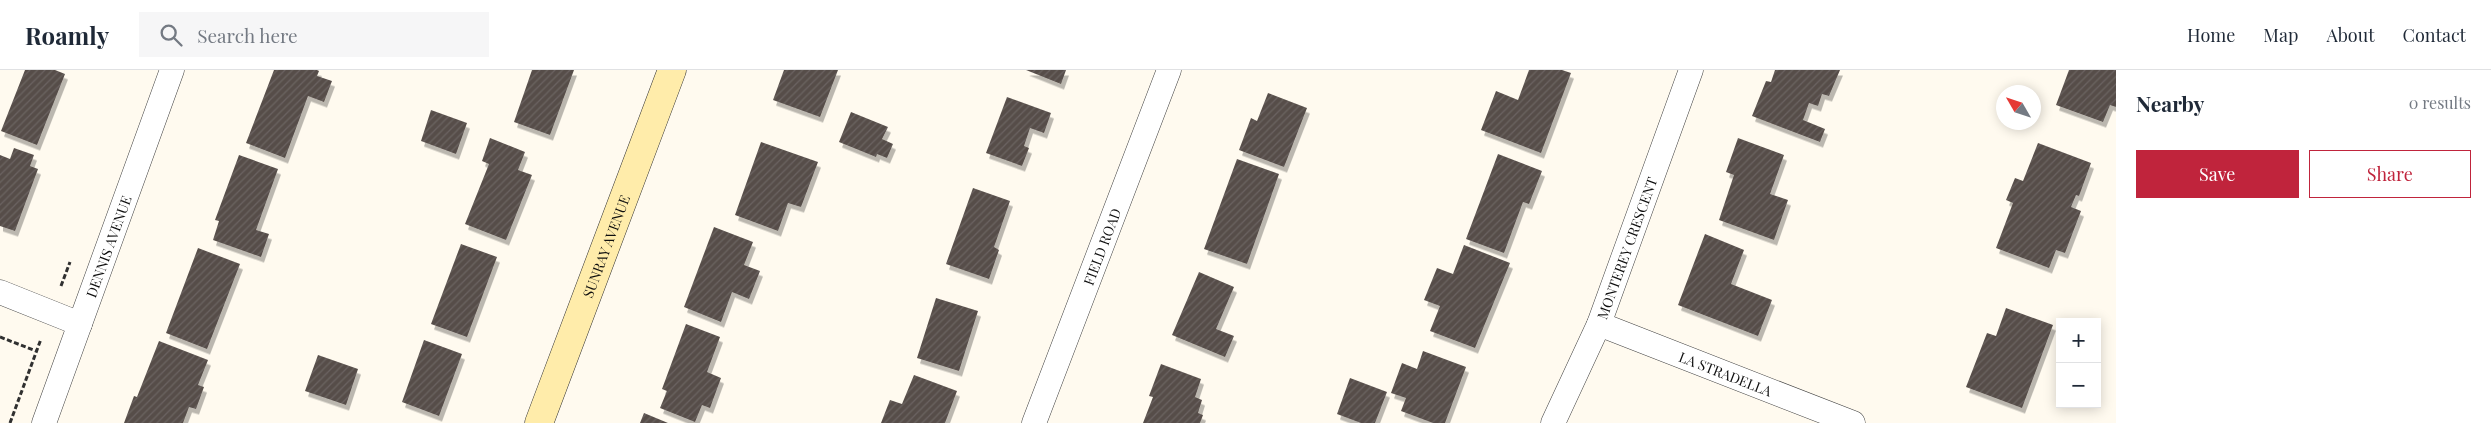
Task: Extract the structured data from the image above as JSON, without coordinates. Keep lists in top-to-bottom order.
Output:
{
  "streets": {
    "street": [
      "DENNIS AVENUE",
      "SUNRAY AVENUE",
      "FIELD ROAD",
      "MONTEREY CRESCENT",
      "LA STRADELLA"
    ]
  },
  "crossings": [
    ["MONTEREY CRESCENT", "LA STRADELLA"]
  ],
  "north": "top left",
  "page": {
    "header": "Roamly",
    "search": "Search here",
    "nav": [
      "Home",
      "Map",
      "About",
      "Contact"
    ],
    "heading": ["Nearby", "0 results"],
    "buttons": ["Save", "Share"],
    "map_buttons": ["+", "−"]
  }
}
